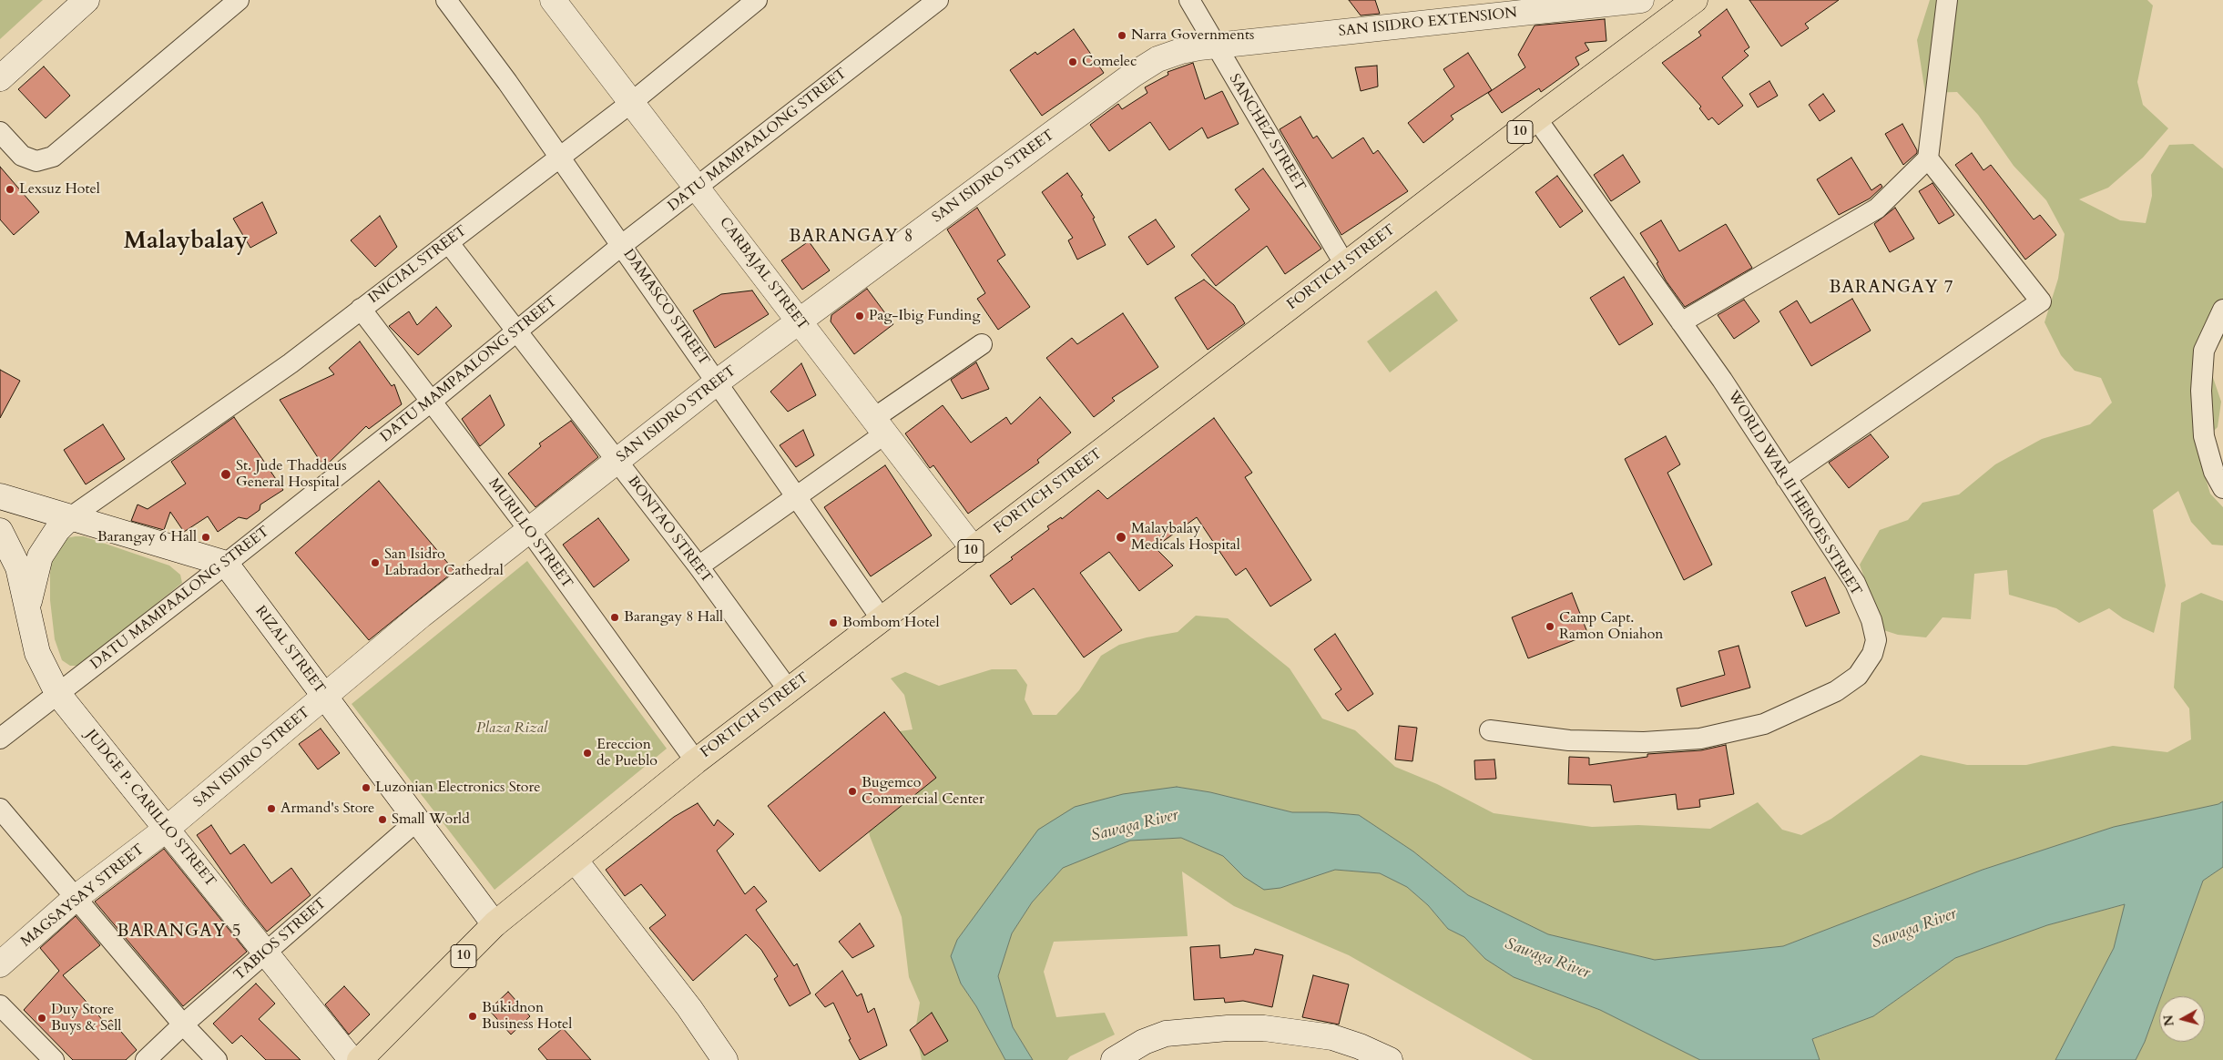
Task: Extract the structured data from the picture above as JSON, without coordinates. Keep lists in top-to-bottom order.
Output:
{
  "streets": {
    "highway": ["10", "FORTICH STREET"],
    "street": [
      "SAN ISIDRO EXTENSION",
      "SANCHEZ STREET",
      "DATU MAMPAALONG STREET",
      "SAN ISIDRO STREET",
      "INICIAL STREET",
      "CARBAJAL STREET",
      "DAMASCO STREET",
      "WORLD WAR II HEROES STREET",
      "BONTAO STREET",
      "MURILLO STREET",
      "RIZAL STREET",
      "JUDGE P. CARILLO STREET",
      "MAGSAYSAY STREET",
      "TABIOS STREET"
    ]
  },
  "crossings": [
    ["SAN ISIDRO EXTENSION", "SANCHEZ STREET"],
    ["SAN ISIDRO EXTENSION", "SAN ISIDRO STREET"],
    ["SANCHEZ STREET", "SAN ISIDRO STREET"],
    ["SANCHEZ STREET", "FORTICH STREET"],
    ["DATU MAMPAALONG STREET", "CARBAJAL STREET"],
    ["DATU MAMPAALONG STREET", "DAMASCO STREET"],
    ["DATU MAMPAALONG STREET", "BONTAO STREET"],
    ["DATU MAMPAALONG STREET", "MURILLO STREET"],
    ["DATU MAMPAALONG STREET", "RIZAL STREET"],
    ["DATU MAMPAALONG STREET", "JUDGE P. CARILLO STREET"],
    ["SAN ISIDRO STREET", "CARBAJAL STREET"],
    ["SAN ISIDRO STREET", "DAMASCO STREET"],
    ["SAN ISIDRO STREET", "BONTAO STREET"],
    ["SAN ISIDRO STREET", "MURILLO STREET"],
    ["SAN ISIDRO STREET", "RIZAL STREET"],
    ["SAN ISIDRO STREET", "JUDGE P. CARILLO STREET"],
    ["SAN ISIDRO STREET", "MAGSAYSAY STREET"],
    ["INICIAL STREET", "CARBAJAL STREET"],
    ["INICIAL STREET", "DAMASCO STREET"],
    ["INICIAL STREET", "BONTAO STREET"],
    ["INICIAL STREET", "MURILLO STREET"],
    ["FORTICH STREET", "CARBAJAL STREET"],
    ["FORTICH STREET", "DAMASCO STREET"],
    ["FORTICH STREET", "WORLD WAR II HEROES STREET"],
    ["FORTICH STREET", "BONTAO STREET"],
    ["FORTICH STREET", "MURILLO STREET"],
    ["FORTICH STREET", "RIZAL STREET"],
    ["RIZAL STREET", "TABIOS STREET"],
    ["JUDGE P. CARILLO STREET", "MAGSAYSAY STREET"],
    ["JUDGE P. CARILLO STREET", "TABIOS STREET"]
  ],
  "districts": [
    "BARANGAY 8",
    "Malaybalay",
    "BARANGAY 7",
    "BARANGAY 5"
  ],
  "water": ["Sawaga River"],
  "parks": ["Plaza Rizal"],
  "places": [
    "Narra Governments",
    "Comelec",
    "Lexsuz Hotel",
    "Pag-Ibig Funding",
    "St. Jude Thaddeus General Hospital",
    "Barangay 6 Hall",
    "Malaybalay Medicals Hospital",
    "San Isidro Labrador Cathedral",
    "Barangay 8 Hall",
    "Bombom Hotel",
    "Camp Capt. Ramon Oniahon",
    "Ereccion de Pueblo",
    "Luzonian Electronics Store",
    "Bugemco Commercial Center",
    "Armand's Store",
    "Small World",
    "Bukidnon Business Hotel",
    "Duy Store Buys & Sell"
  ],
  "north": "left"
}
